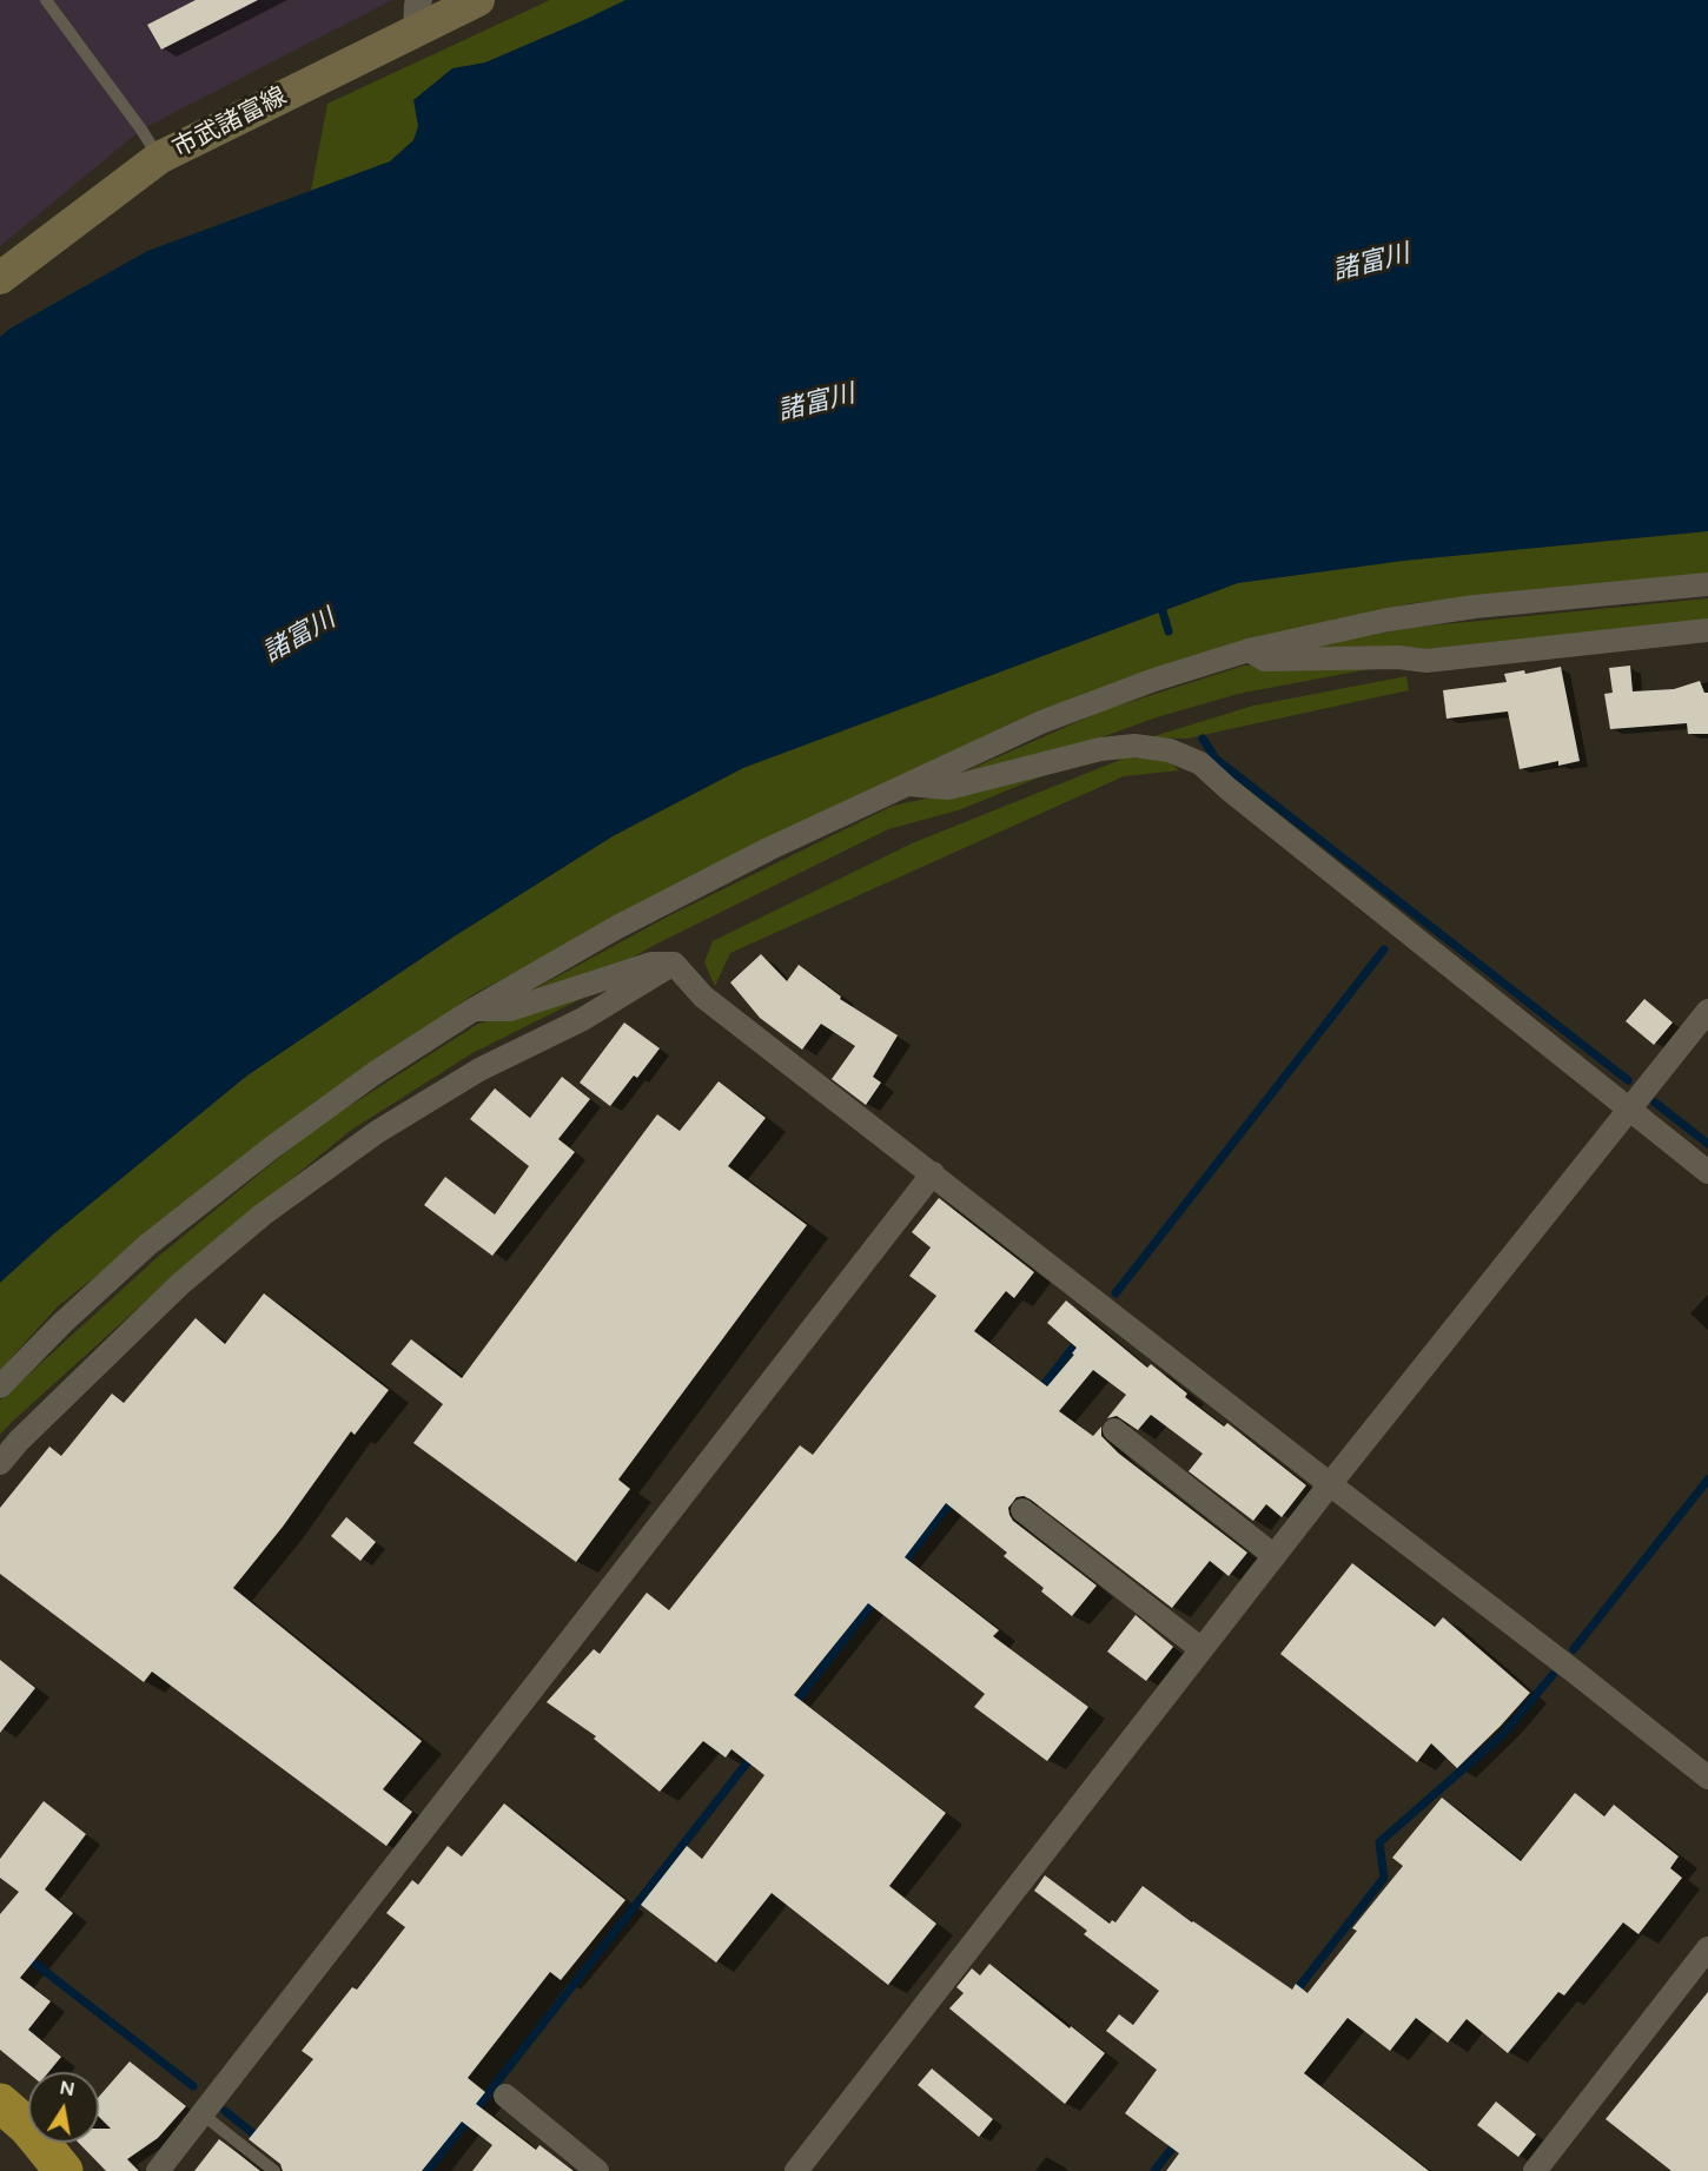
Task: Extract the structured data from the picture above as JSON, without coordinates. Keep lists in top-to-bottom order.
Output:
{
  "streets": {
    "main road": ["市武諸富線"]
  },
  "water": ["諸富川"],
  "north": "top"
}
